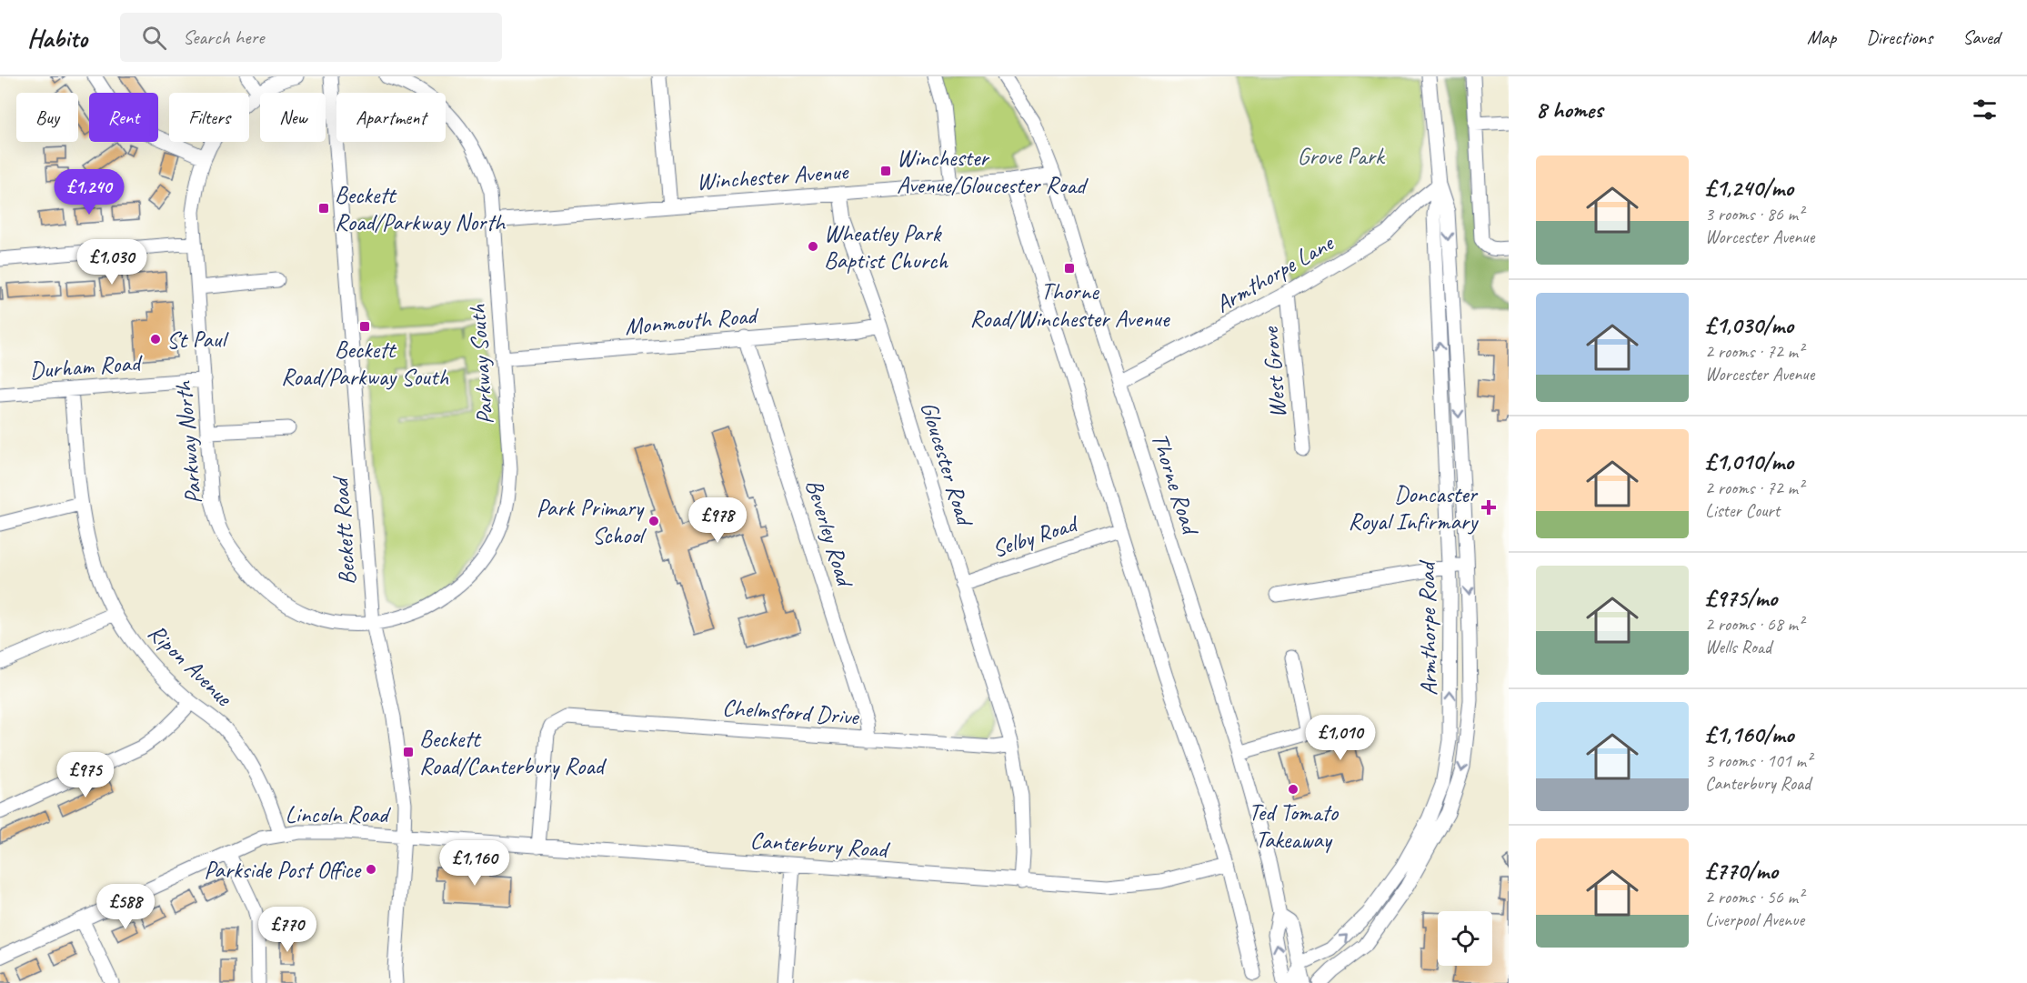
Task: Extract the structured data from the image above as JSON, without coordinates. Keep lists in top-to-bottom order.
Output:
{
  "streets": {
    "street": [
      "Winchester Avenue",
      "Armthorpe Lane",
      "Monmouth Road",
      "Parkway South",
      "Durham Road",
      "West Grove",
      "Parkway North",
      "Gloucester Road",
      "Thorne Road",
      "Beckett Road",
      "Beverley Road",
      "Selby Road",
      "Armthorpe Road",
      "Ripon Avenue",
      "Chelmsford Drive",
      "Lincoln Road",
      "Canterbury Road"
    ]
  },
  "crossings": [
    ["Winchester Avenue", "Parkway South"],
    ["Winchester Avenue", "Gloucester Road"],
    ["Winchester Avenue", "Thorne Road"],
    ["Armthorpe Lane", "West Grove"],
    ["Armthorpe Lane", "Thorne Road"],
    ["Armthorpe Lane", "Armthorpe Road"],
    ["Monmouth Road", "Parkway South"],
    ["Monmouth Road", "Gloucester Road"],
    ["Monmouth Road", "Beverley Road"],
    ["Parkway South", "Parkway North"],
    ["Parkway South", "Beckett Road"],
    ["Durham Road", "Parkway North"],
    ["Durham Road", "Ripon Avenue"],
    ["Parkway North", "Beckett Road"],
    ["Gloucester Road", "Selby Road"],
    ["Gloucester Road", "Chelmsford Drive"],
    ["Thorne Road", "Armthorpe Road"],
    ["Beckett Road", "Lincoln Road"],
    ["Beckett Road", "Canterbury Road"],
    ["Beverley Road", "Chelmsford Drive"],
    ["Ripon Avenue", "Lincoln Road"],
    ["Chelmsford Drive", "Canterbury Road"],
    ["Lincoln Road", "Canterbury Road"]
  ],
  "parks": ["Grove Park"],
  "places": {
    "transit": [
      "Winchester Avenue/Gloucester Road",
      "Beckett Road/Parkway North",
      "Thorne Road/Winchester Avenue",
      "Beckett Road/Parkway South",
      "Beckett Road/Canterbury Road"
    ],
    "other": [
      "Wheatley Park Baptist Church",
      "St Paul",
      "Park Primary School",
      "Ted Tomato Takeaway",
      "Parkside Post Office"
    ],
    "health": ["Doncaster Royal Infirmary"]
  },
  "page": {
    "header": "Habito",
    "search": "Search here",
    "nav": ["Map", "Directions", "Saved"],
    "heading": "8 homes",
    "chip": [
      "Buy",
      "Rent",
      "Filters",
      "New",
      "Apartment"
    ],
    "list": [
      {
        "name": "£1,240/mo",
        "note": "3 rooms · 86 m² · Worcester Avenue"
      },
      {
        "name": "£1,030/mo",
        "note": "2 rooms · 72 m² · Worcester Avenue"
      },
      {
        "name": "£1,010/mo",
        "note": "2 rooms · 72 m² · Lister Court"
      },
      {
        "name": "£975/mo",
        "note": "2 rooms · 68 m² · Wells Road"
      },
      {
        "name": "£1,160/mo",
        "note": "3 rooms · 101 m² · Canterbury Road"
      },
      {
        "name": "£770/mo",
        "note": "2 rooms · 56 m² · Liverpool Avenue"
      }
    ],
    "price": [
      "£1,240",
      "£1,030",
      "£978",
      "£1,010",
      "£975",
      "£1,160",
      "£588",
      "£770"
    ]
  }
}
